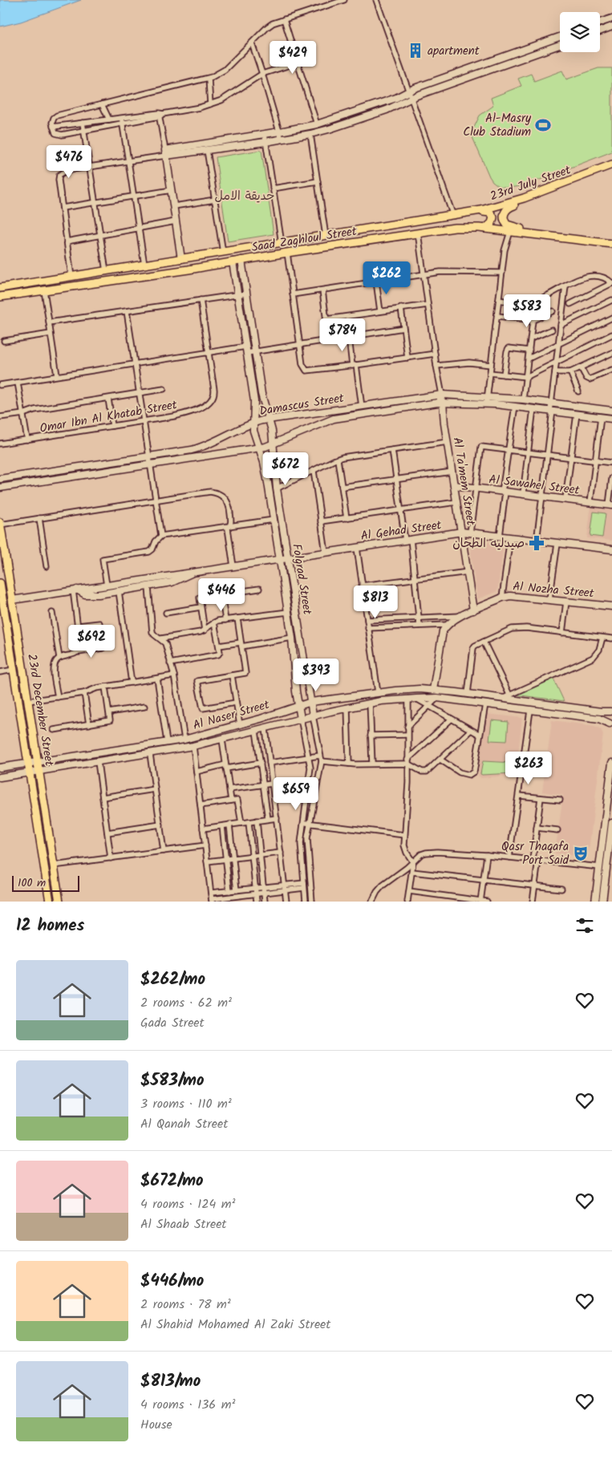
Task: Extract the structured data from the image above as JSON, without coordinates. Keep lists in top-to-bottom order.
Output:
{
  "streets": {
    "main road": ["23rd July Street", "Saad Zaghloul Street", "23rd December Street"],
    "street": [
      "Damascus Street",
      "Omar Ibn Al Khatab Street",
      "Al Ta'mem Street",
      "Al Sawahel Street",
      "Al Gehad Street",
      "Folgrad Street",
      "Al Nozha Street",
      "Al Naser Street"
    ]
  },
  "crossings": [
    ["23rd July Street", "Saad Zaghloul Street"],
    ["Saad Zaghloul Street", "Al Ta'mem Street"],
    ["Saad Zaghloul Street", "Folgrad Street"],
    ["Damascus Street", "Al Ta'mem Street"],
    ["Damascus Street", "Folgrad Street"],
    ["Al Ta'mem Street", "Al Sawahel Street"],
    ["Al Ta'mem Street", "Al Gehad Street"],
    ["Al Ta'mem Street", "Al Nozha Street"],
    ["Al Gehad Street", "Folgrad Street"],
    ["Al Gehad Street", "23rd December Street"],
    ["Folgrad Street", "Al Naser Street"],
    ["23rd December Street", "Al Naser Street"]
  ],
  "parks": ["حديقة الامل"],
  "places": {
    "building": ["apartment"],
    "sports": ["Al-Masry Club Stadium"],
    "pharmacy": ["صيدليه الطحان"],
    "theatre": ["Qasr Thaqafa Port Said"]
  },
  "scale_bar": "100 m",
  "page": {
    "price": [
      "$429",
      "$476",
      "$262",
      "$583",
      "$784",
      "$672",
      "$446",
      "$813",
      "$692",
      "$393",
      "$263",
      "$659"
    ],
    "scale": "100 m",
    "heading": "12 homes",
    "list": [
      {
        "name": "$262/mo",
        "note": "2 rooms · 62 m² · Gada Street"
      },
      {
        "name": "$583/mo",
        "note": "3 rooms · 110 m² · Al Qanah Street"
      },
      {
        "name": "$672/mo",
        "note": "4 rooms · 124 m² · Al Shaab Street"
      },
      {
        "name": "$446/mo",
        "note": "2 rooms · 78 m² · Al Shahid Mohamed Al Zaki Street"
      },
      {
        "name": "$813/mo",
        "note": "4 rooms · 136 m² · House"
      }
    ]
  }
}
